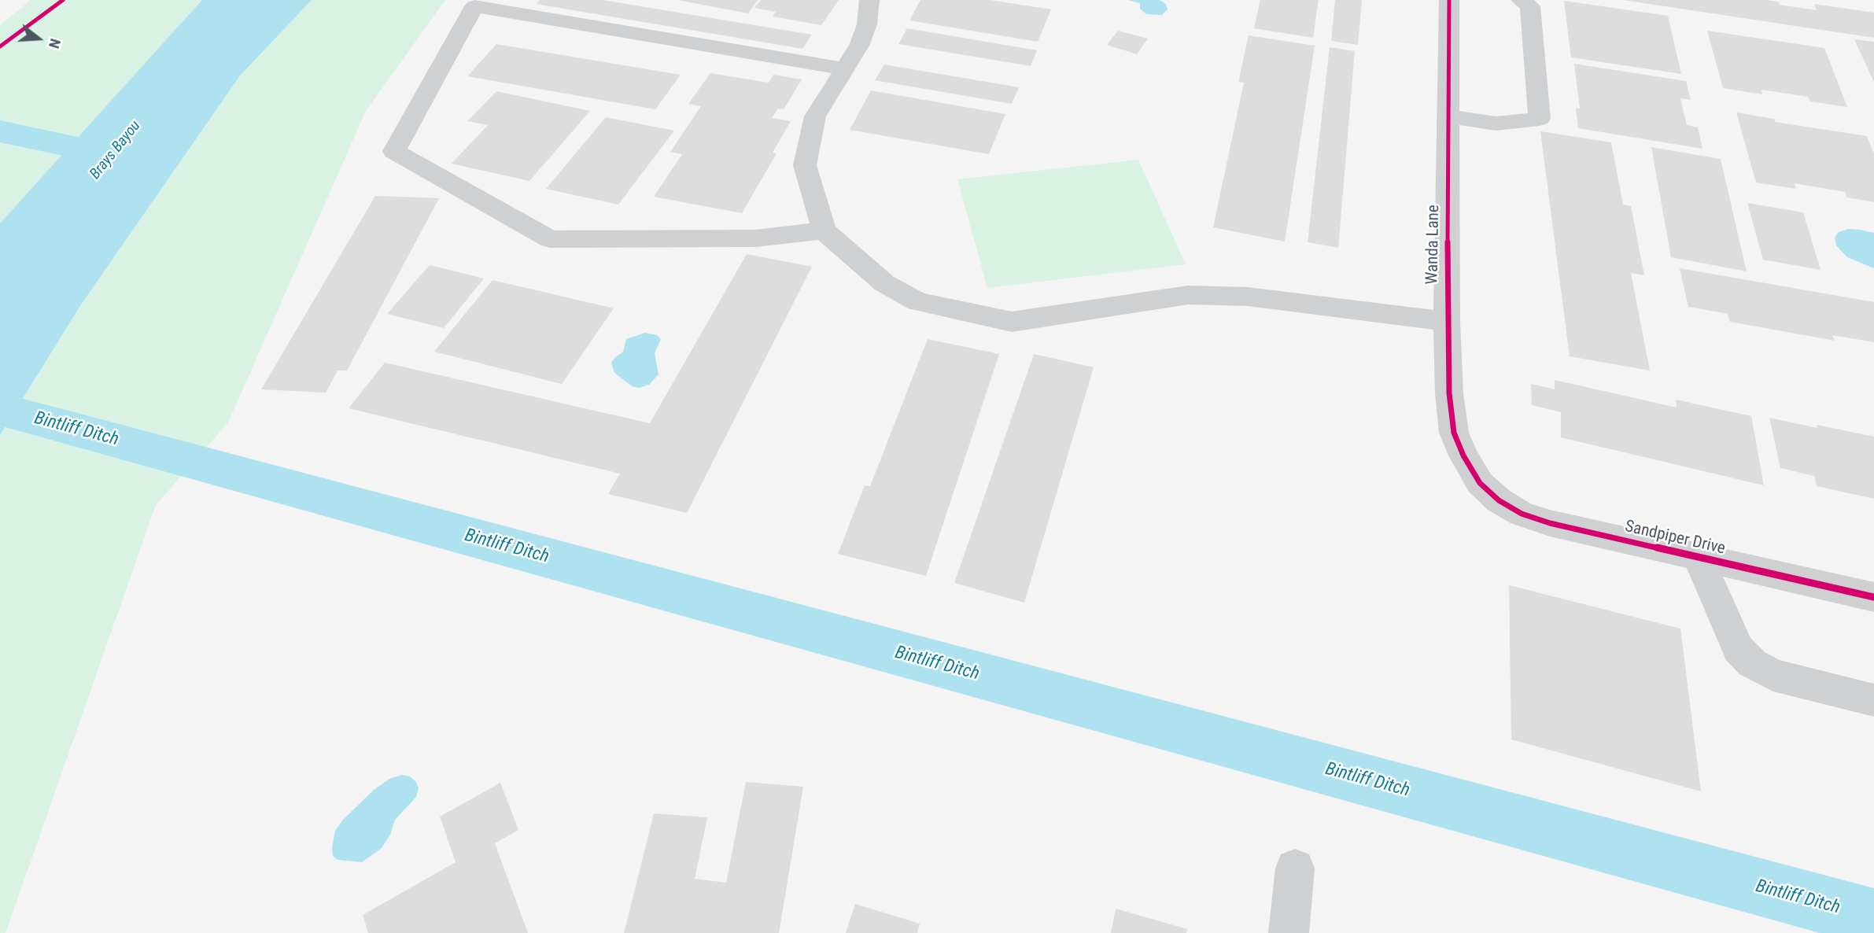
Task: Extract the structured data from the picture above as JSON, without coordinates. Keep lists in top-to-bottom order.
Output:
{
  "streets": {
    "street": ["Wanda Lane", "Sandpiper Drive"]
  },
  "crossings": [
    ["Wanda Lane", "Sandpiper Drive"]
  ],
  "water": ["Brays Bayou", "Bintliff Ditch"],
  "north": "right"
}
